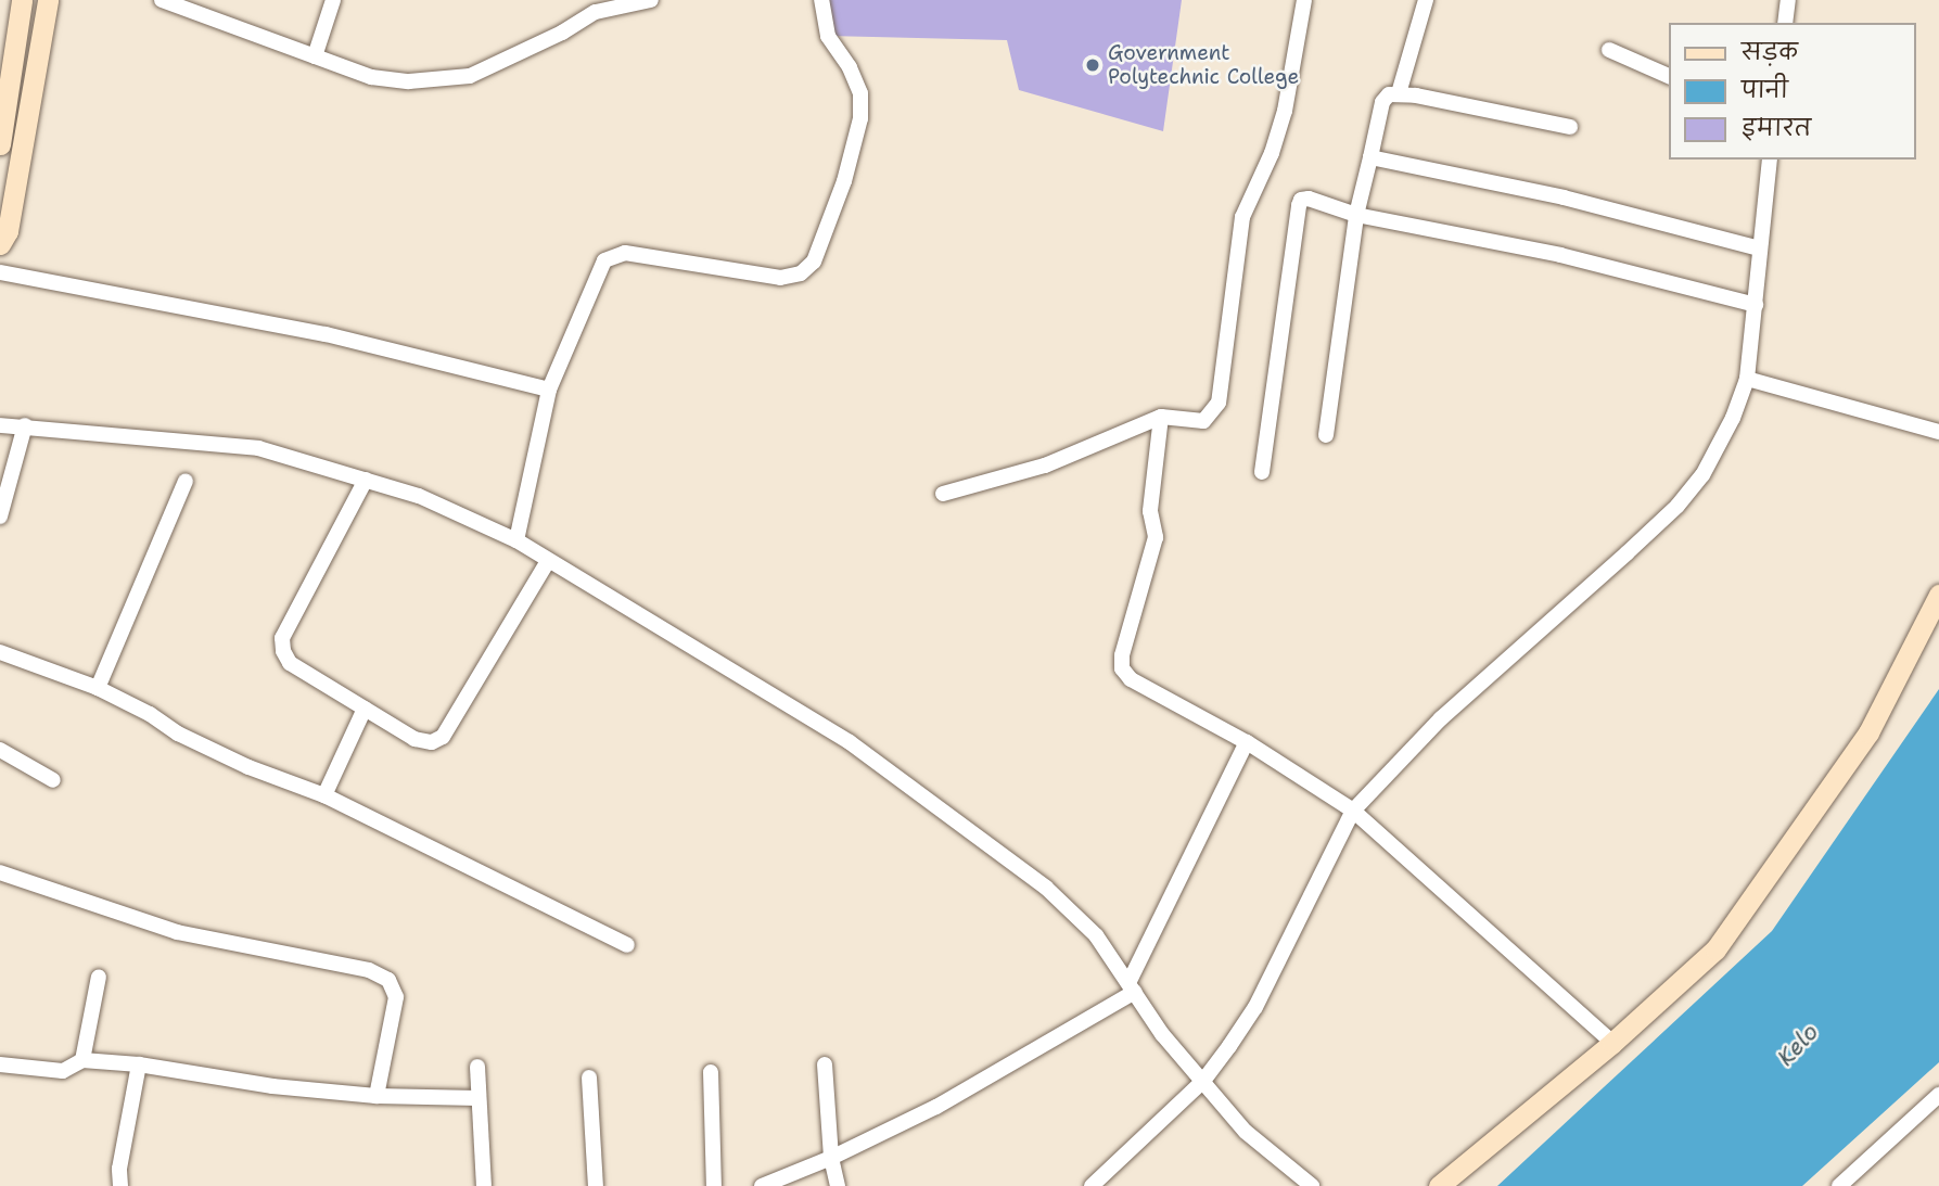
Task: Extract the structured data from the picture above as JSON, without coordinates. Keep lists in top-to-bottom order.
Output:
{
  "water": ["Kelo"],
  "places": ["Government Polytechnic College"],
  "legend": ["सड़क", "पानी", "इमारत"]
}
